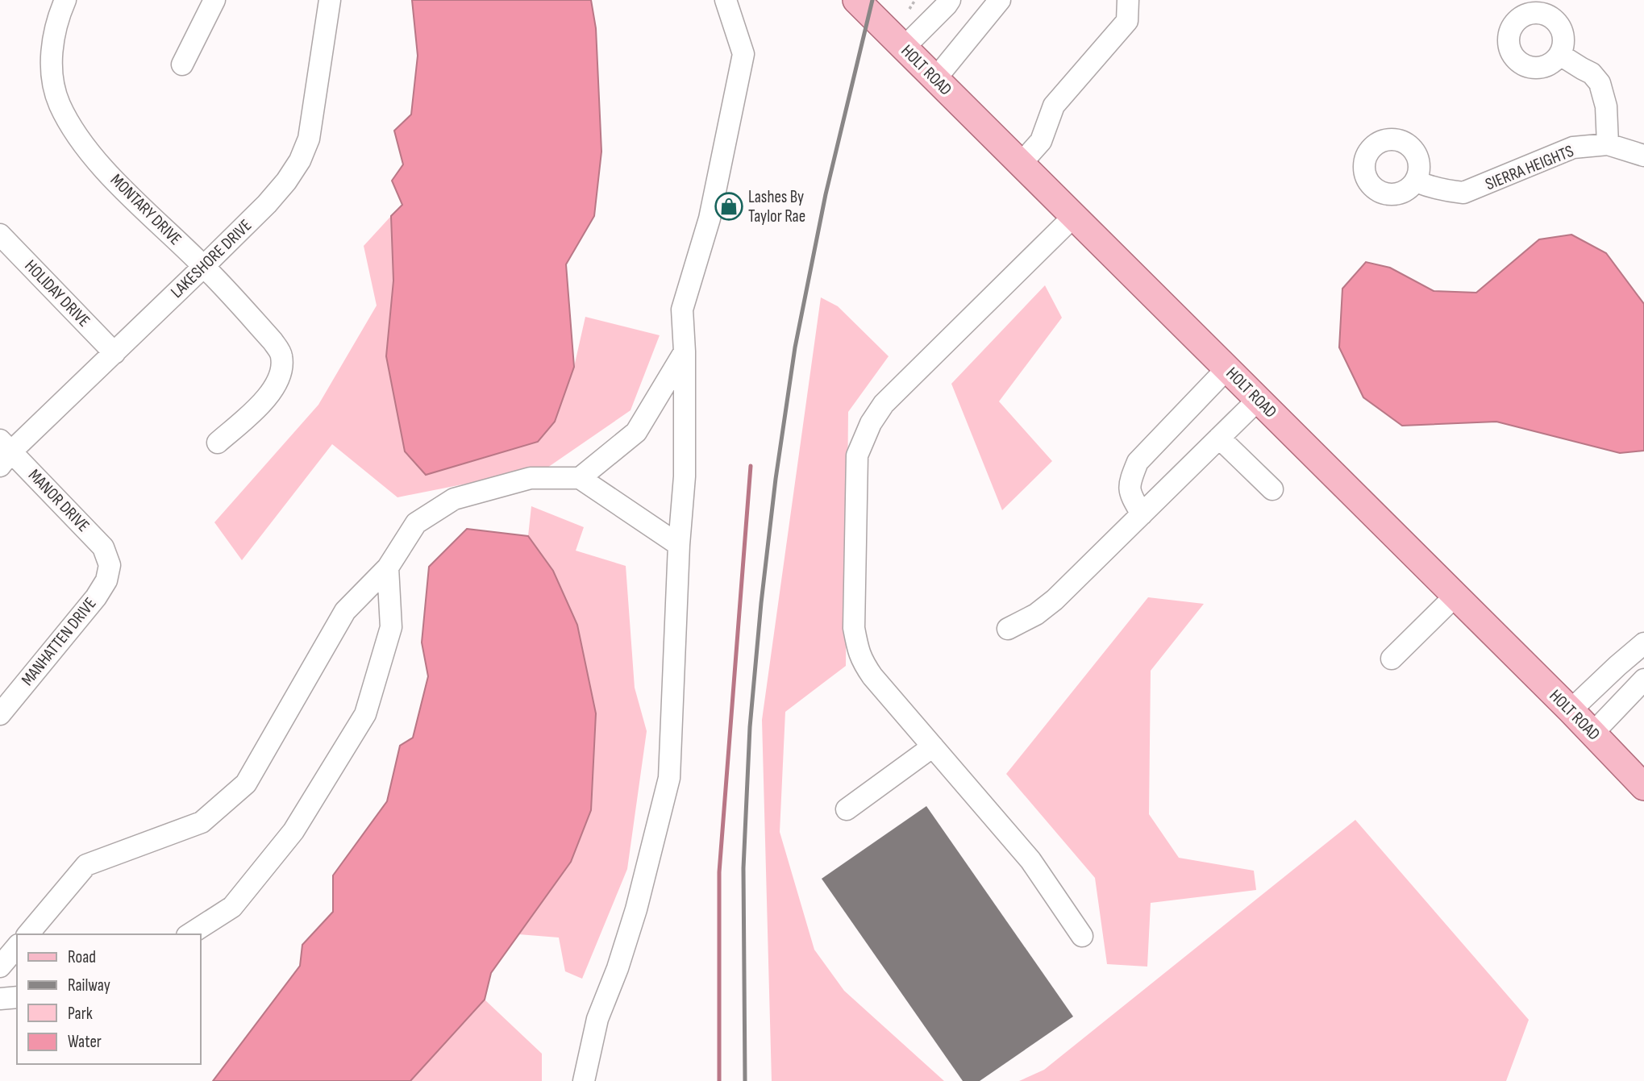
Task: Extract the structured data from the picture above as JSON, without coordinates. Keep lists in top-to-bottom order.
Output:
{
  "streets": {
    "main road": ["HOLT ROAD"],
    "street": [
      "SIERRA HEIGHTS",
      "MONTARY DRIVE",
      "LAKESHORE DRIVE",
      "HOLIDAY DRIVE",
      "MANOR DRIVE",
      "MANHATTEN DRIVE"
    ]
  },
  "crossings": [
    ["MONTARY DRIVE", "LAKESHORE DRIVE"],
    ["LAKESHORE DRIVE", "HOLIDAY DRIVE"],
    ["LAKESHORE DRIVE", "MANOR DRIVE"],
    ["MANOR DRIVE", "MANHATTEN DRIVE"]
  ],
  "places": {
    "shop": ["Lashes By Taylor Rae"]
  },
  "legend": [
    "Road",
    "Railway",
    "Park",
    "Water"
  ]
}
